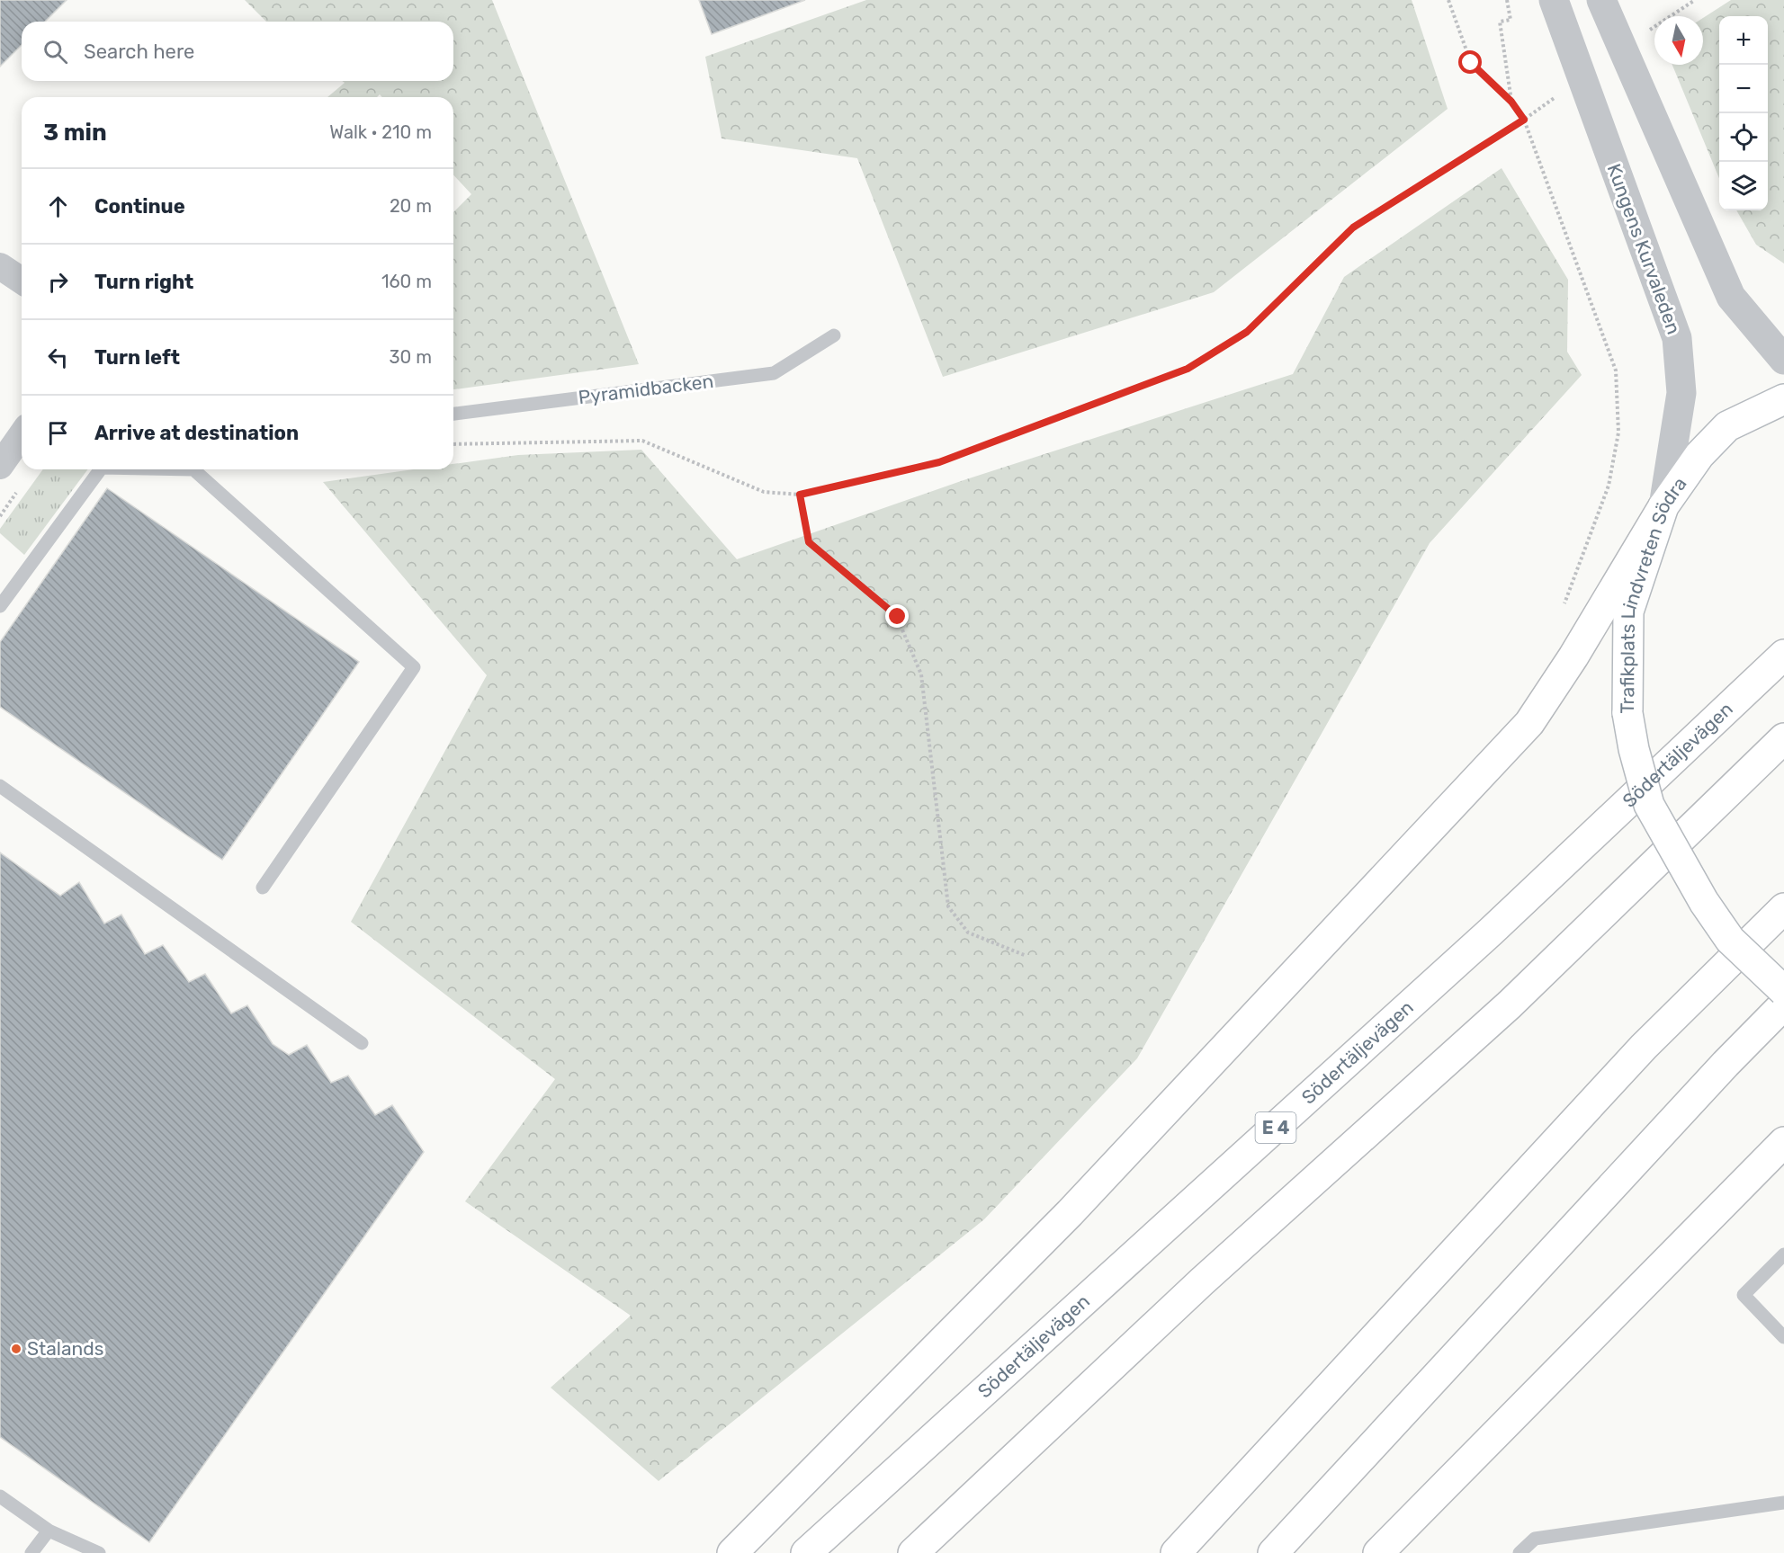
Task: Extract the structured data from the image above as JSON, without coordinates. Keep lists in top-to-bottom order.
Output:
{
  "streets": {
    "main road": ["Trafikplats Lindvreten Södra", "Södertäljevägen", "E 4"],
    "street": ["Kungens Kurvaleden"],
    "lane": ["Pyramidbacken"]
  },
  "crossings": [
    ["Kungens Kurvaleden", "Trafikplats Lindvreten Södra"]
  ],
  "places": ["Stalands"],
  "north": "bottom",
  "page": {
    "map_buttons": ["+", "−"],
    "search": "Search here",
    "heading": ["3 min", "Walk · 210 m"],
    "list": [
      ["Continue", "20 m"],
      ["Turn right", "160 m"],
      ["Turn left", "30 m"],
      "Arrive at destination"
    ]
  }
}
